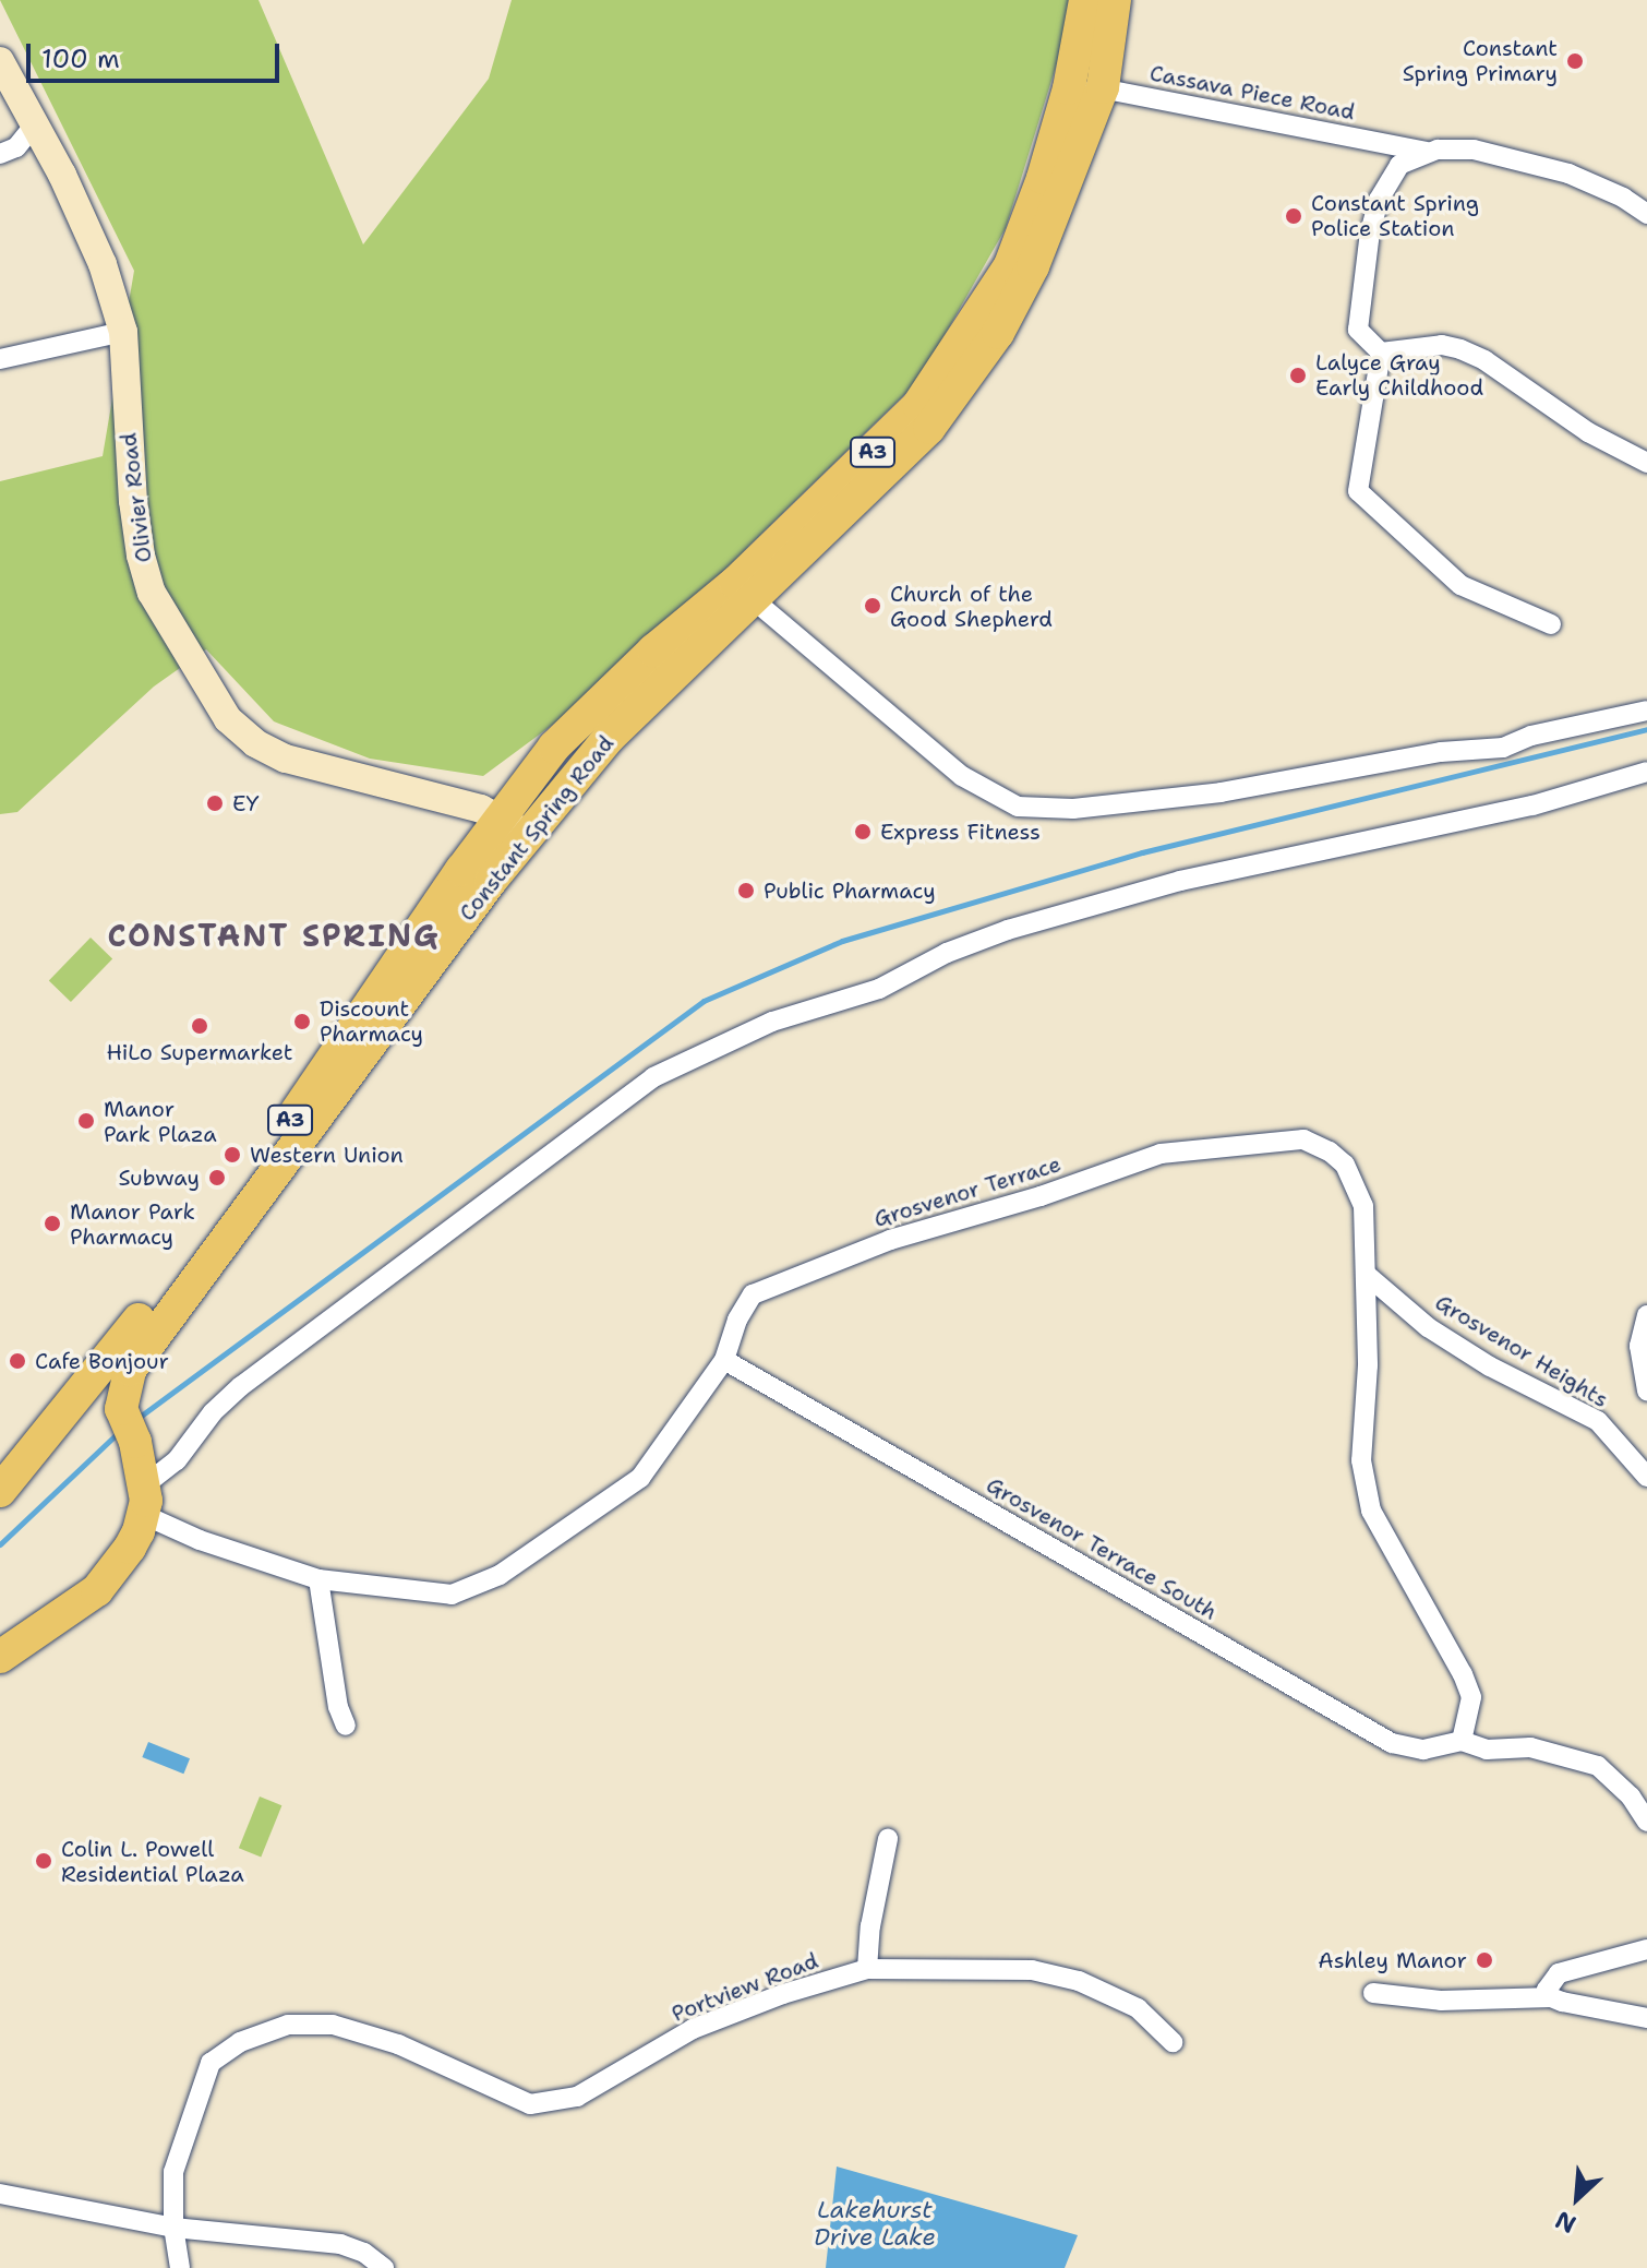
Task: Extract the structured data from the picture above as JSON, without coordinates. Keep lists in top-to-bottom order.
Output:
{
  "streets": {
    "main road": ["A3", "Olivier Road", "Constant Spring Road"],
    "street": [
      "Cassava Piece Road",
      "Grosvenor Terrace",
      "Grosvenor Heights",
      "Grosvenor Terrace South",
      "Portview Road"
    ]
  },
  "crossings": [
    ["Cassava Piece Road", "Constant Spring Road"],
    ["Olivier Road", "Constant Spring Road"],
    ["Constant Spring Road", "Grosvenor Terrace"],
    ["Grosvenor Terrace", "Grosvenor Heights"],
    ["Grosvenor Terrace", "Grosvenor Terrace South"]
  ],
  "districts": ["CONSTANT SPRING"],
  "water": ["Lakehurst Drive Lake"],
  "places": [
    "Constant Spring Primary",
    "Constant Spring Police Station",
    "Lalyce Gray Early Childhood",
    "Church of the Good Shepherd",
    "EY",
    "Express Fitness",
    "Public Pharmacy",
    "Discount Pharmacy",
    "HiLo Supermarket",
    "Manor Park Plaza",
    "Western Union",
    "Subway",
    "Manor Park Pharmacy",
    "Cafe Bonjour",
    "Colin L. Powell Residential Plaza",
    "Ashley Manor"
  ],
  "scale_bar": "100 m",
  "north": "bottom left"
}
